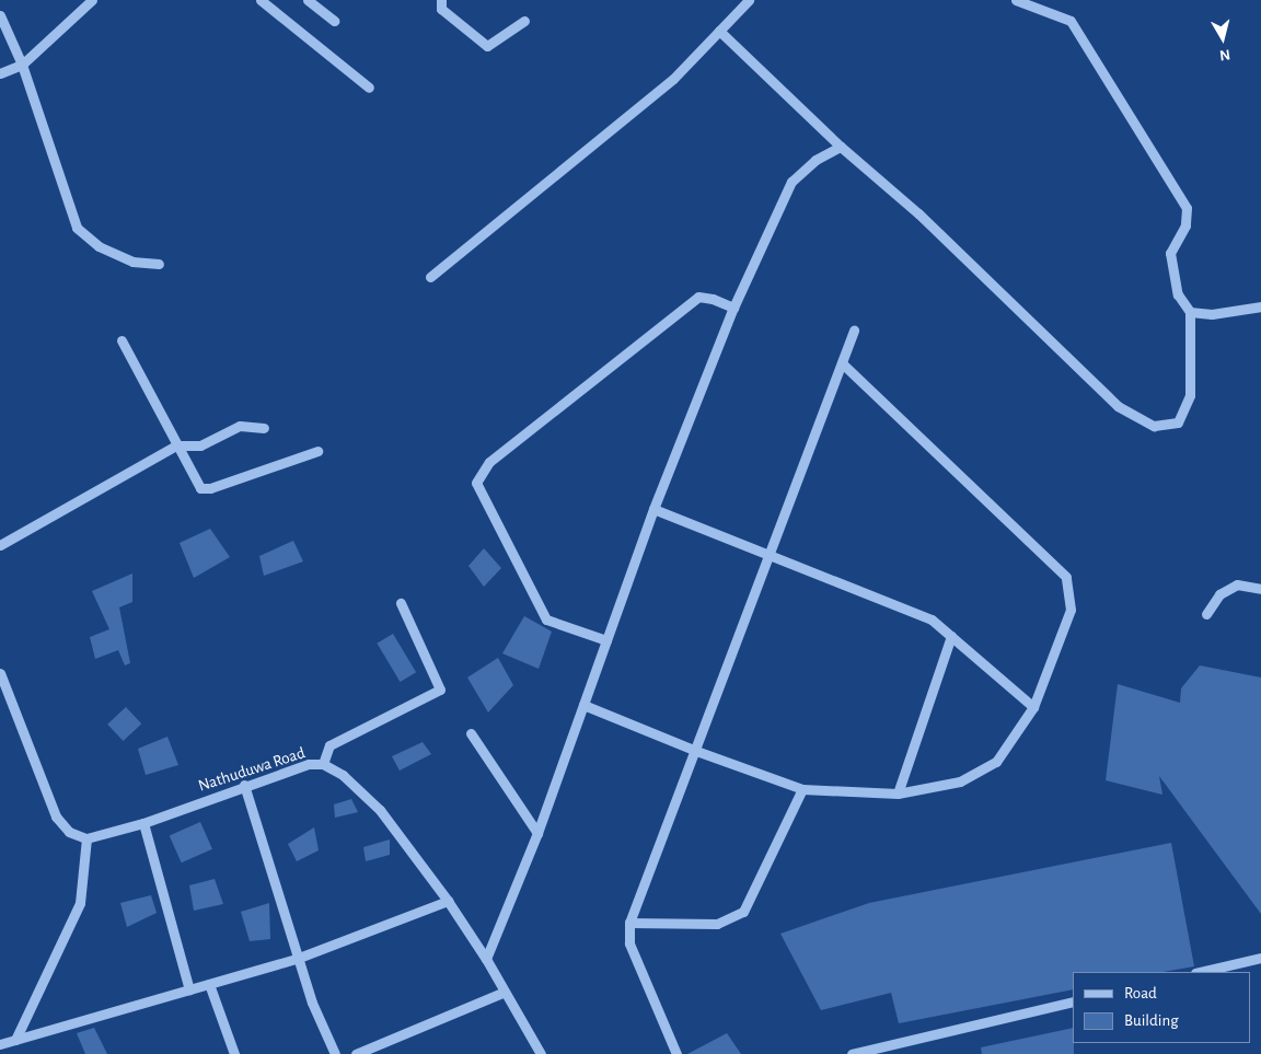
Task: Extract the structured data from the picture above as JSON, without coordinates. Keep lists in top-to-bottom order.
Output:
{
  "streets": {
    "street": ["Nathuduwa Road"]
  },
  "legend": ["Road", "Building"],
  "north": "bottom"
}
